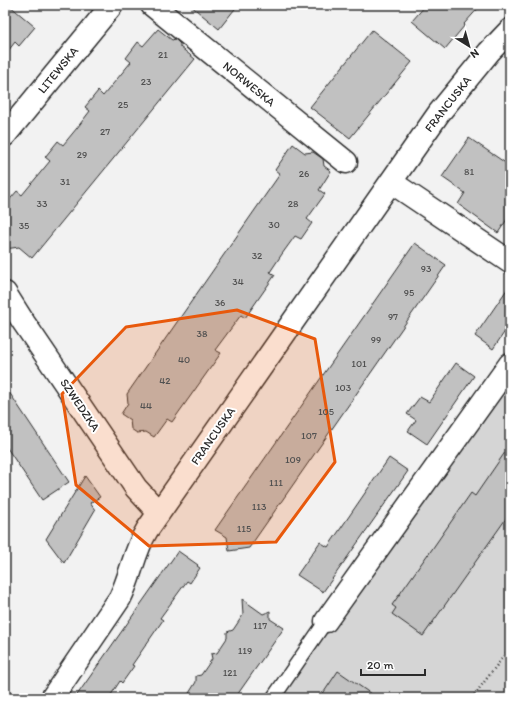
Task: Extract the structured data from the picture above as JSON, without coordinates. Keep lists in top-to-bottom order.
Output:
{
  "streets": {
    "street": [
      "LITEWSKA",
      "NORWESKA",
      "FRANCUSKA",
      "SZWEDZKA"
    ]
  },
  "crossings": [
    ["FRANCUSKA", "SZWEDZKA"]
  ],
  "house_numbers": [
    "21",
    "23",
    "25",
    "27",
    "29",
    "81",
    "26",
    "31",
    "33",
    "28",
    "30",
    "35",
    "32",
    "93",
    "34",
    "95",
    "36",
    "97",
    "38",
    "99",
    "40",
    "101",
    "42",
    "103",
    "44",
    "105",
    "107",
    "109",
    "111",
    "113",
    "115",
    "117",
    "119",
    "121"
  ],
  "scale_bar": "20 m",
  "north": "bottom right"
}
